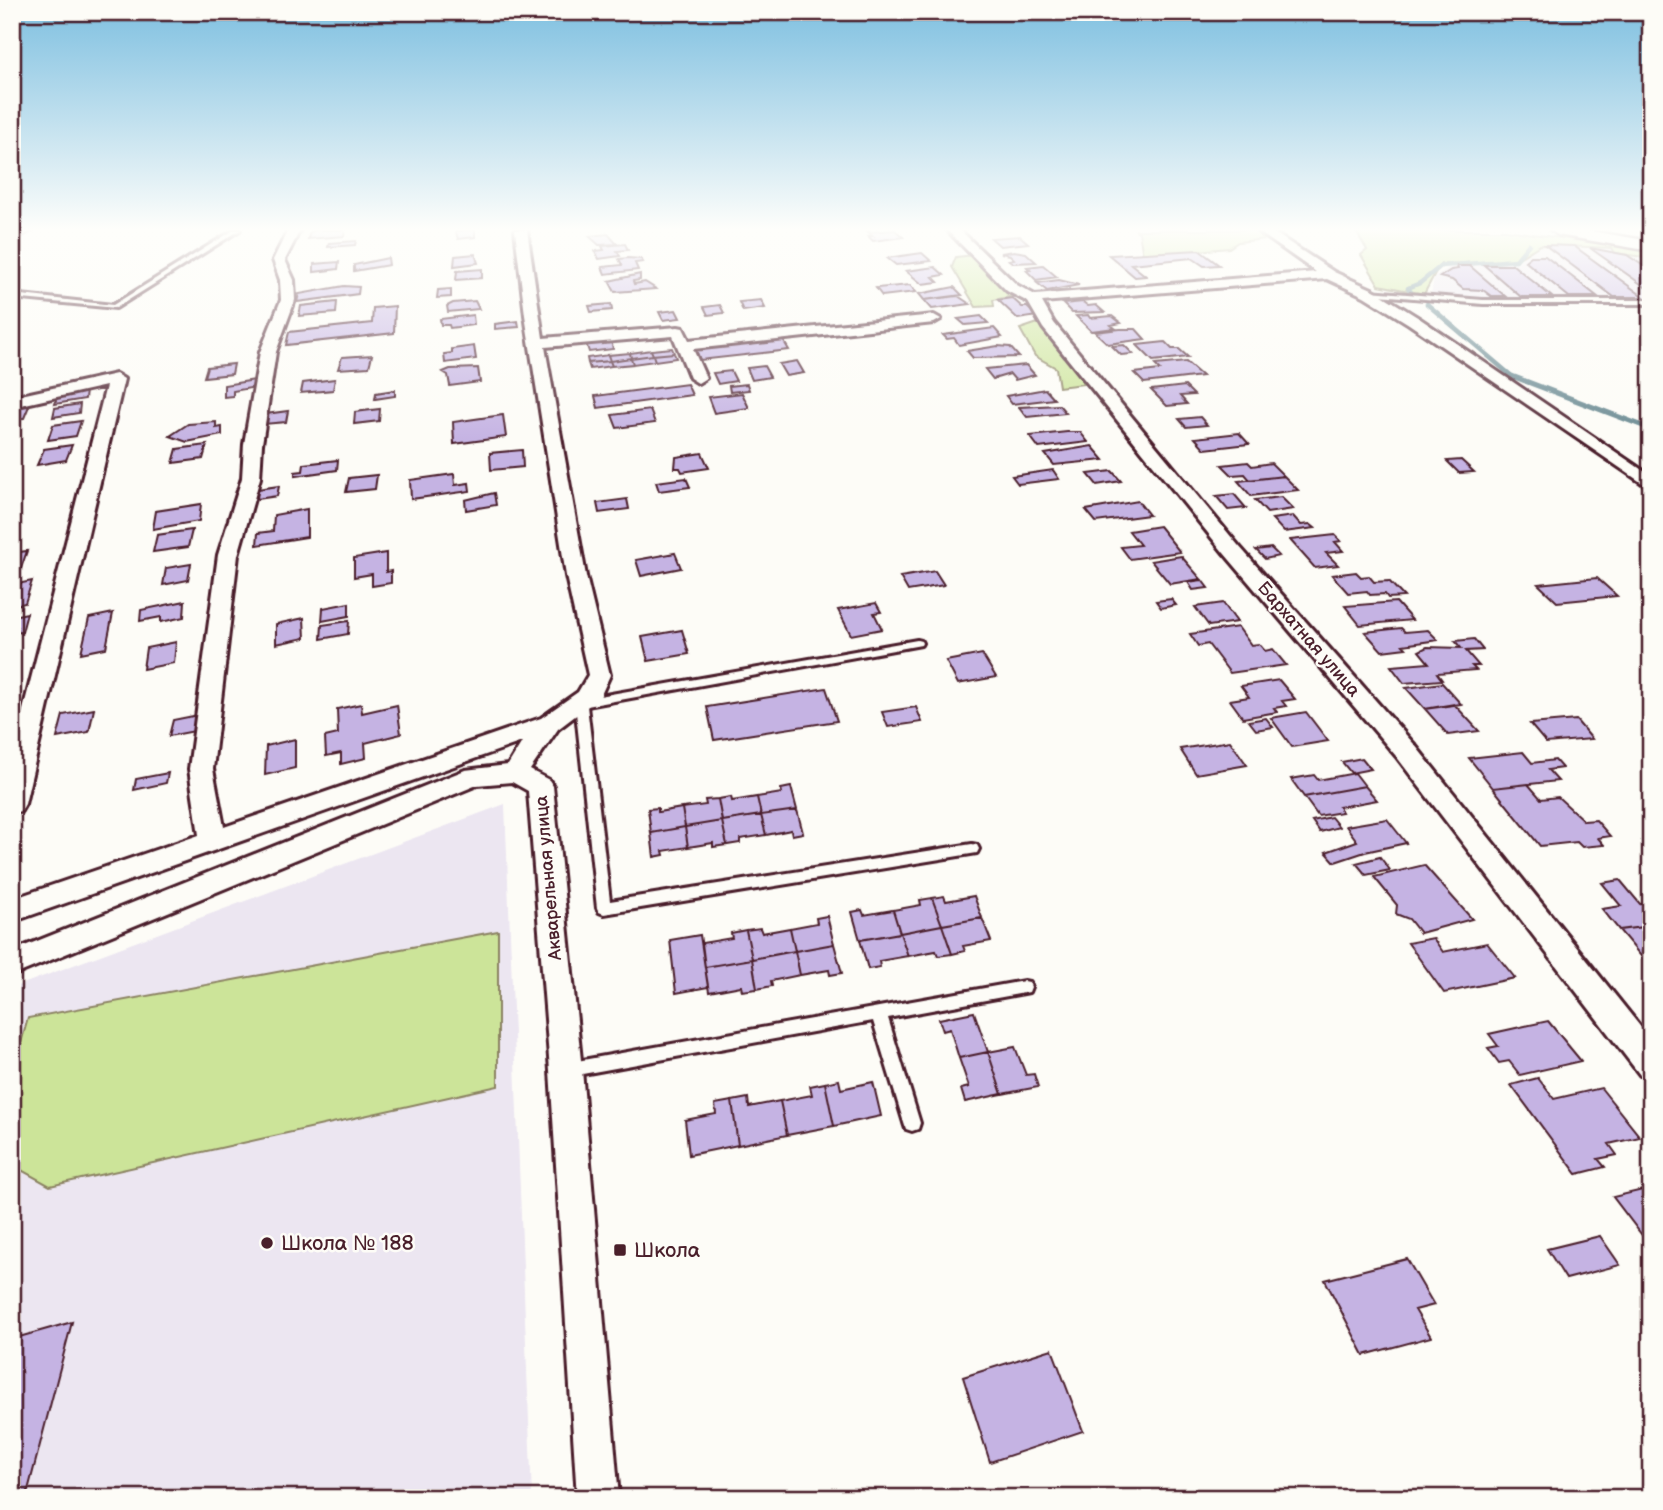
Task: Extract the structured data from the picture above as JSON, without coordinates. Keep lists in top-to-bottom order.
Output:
{
  "streets": {
    "street": ["Бархатная улица", "Акварельная улица"]
  },
  "places": {
    "other": ["Школа № 188"],
    "transit": ["Школа"]
  }
}
